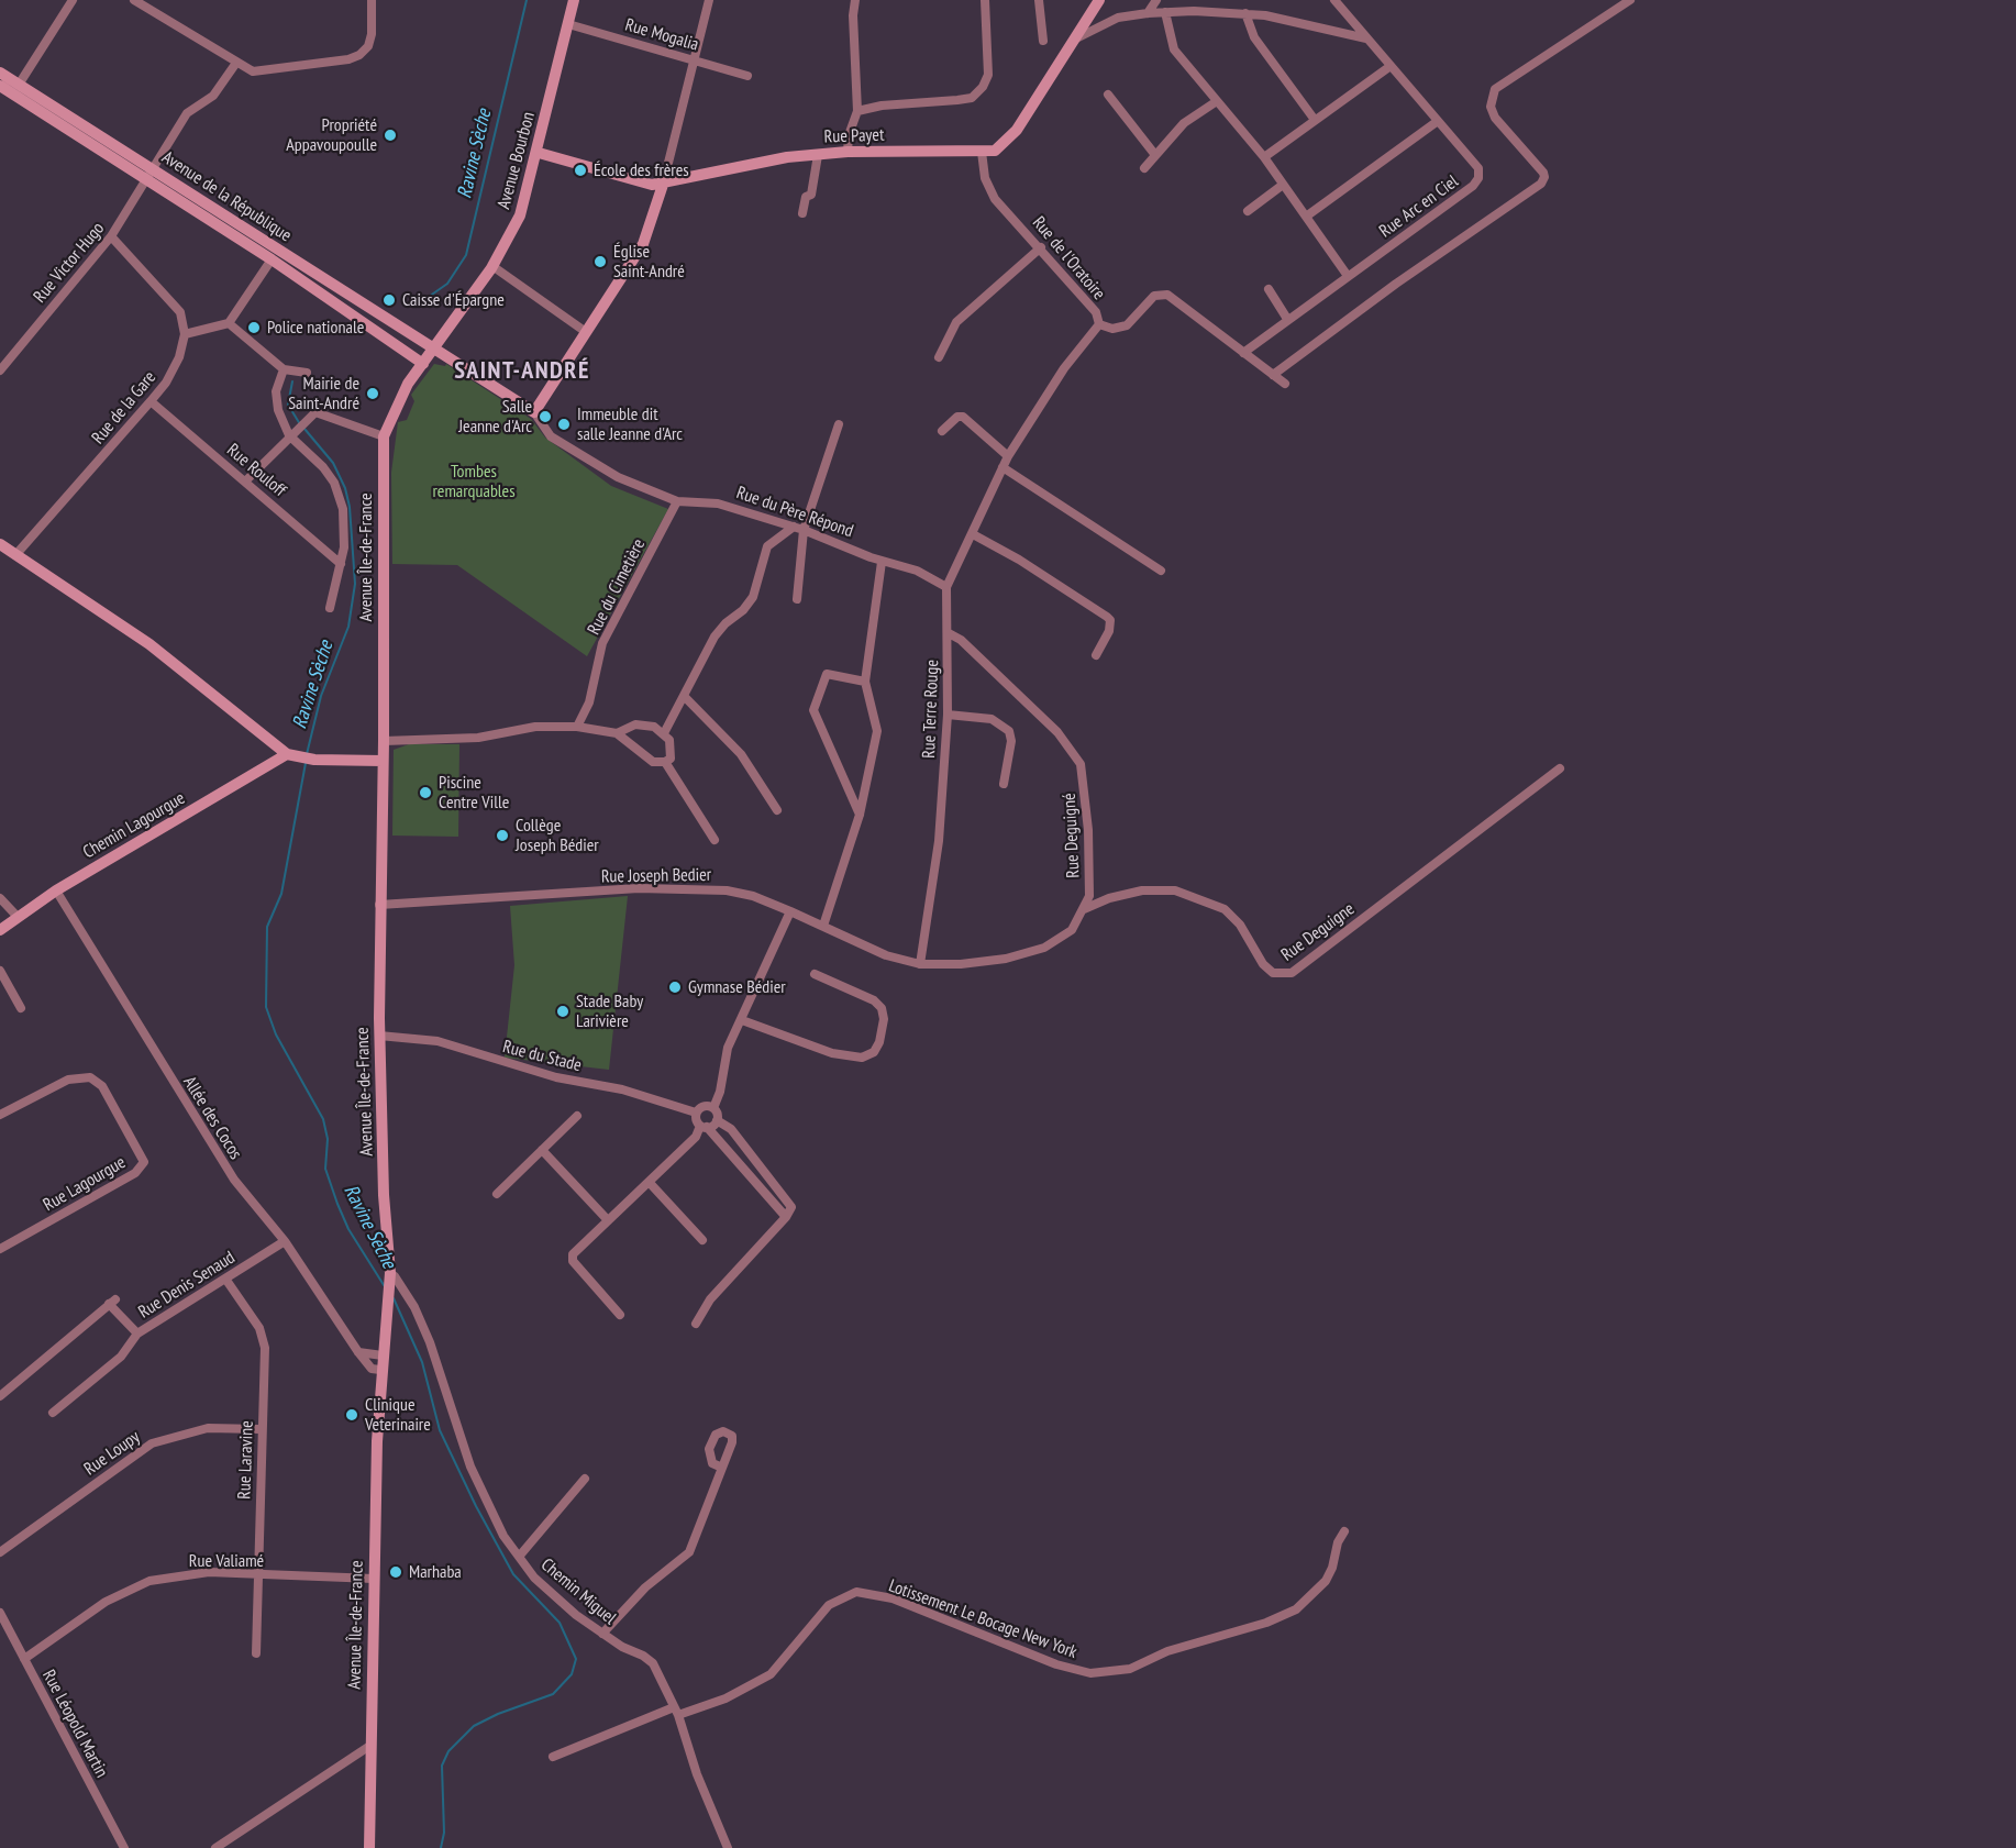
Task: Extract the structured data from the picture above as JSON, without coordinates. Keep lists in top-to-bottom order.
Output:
{
  "streets": {
    "street": [
      "Rue Mogalia",
      "Rue Payet",
      "Avenue Bourbon",
      "Avenue de la République",
      "Rue Arc en Ciel",
      "Rue de l'Oratoire",
      "Rue Victor Hugo",
      "Rue de la Gare",
      "Rue Rouloff",
      "Rue du Père Répond",
      "Avenue Île-de-France",
      "Rue du Cimetière",
      "Rue Terre Rouge",
      "Chemin Lagourgue",
      "Rue Deguigné",
      "Rue Joseph Bedier",
      "Rue Deguigne",
      "Rue du Stade",
      "Allée des Cocos",
      "Rue Lagourgue",
      "Rue Denis Senaud",
      "Rue Loupy",
      "Rue Laravine",
      "Rue Valiamé",
      "Chemin Miguel",
      "Lotissement Le Bocage New York",
      "Rue Léopold Martin"
    ]
  },
  "crossings": [
    ["Rue Mogalia", "Avenue Bourbon"],
    ["Rue Payet", "Avenue Bourbon"],
    ["Rue Payet", "Rue de l'Oratoire"],
    ["Avenue Bourbon", "Avenue de la République"],
    ["Avenue Bourbon", "Rue du Père Répond"],
    ["Avenue Bourbon", "Avenue Île-de-France"],
    ["Avenue de la République", "Rue Victor Hugo"],
    ["Avenue de la République", "Rue du Père Répond"],
    ["Avenue de la République", "Avenue Île-de-France"],
    ["Rue Arc en Ciel", "Rue de l'Oratoire"],
    ["Rue de l'Oratoire", "Rue Terre Rouge"],
    ["Rue de la Gare", "Rue Rouloff"],
    ["Rue du Père Répond", "Avenue Île-de-France"],
    ["Rue du Père Répond", "Rue du Cimetière"],
    ["Rue du Père Répond", "Rue Terre Rouge"],
    ["Avenue Île-de-France", "Rue Joseph Bedier"],
    ["Avenue Île-de-France", "Rue du Stade"],
    ["Avenue Île-de-France", "Allée des Cocos"],
    ["Avenue Île-de-France", "Rue Valiamé"],
    ["Avenue Île-de-France", "Chemin Miguel"],
    ["Rue Terre Rouge", "Rue Deguigné"],
    ["Rue Terre Rouge", "Rue Joseph Bedier"],
    ["Chemin Lagourgue", "Allée des Cocos"],
    ["Rue Deguigné", "Rue Joseph Bedier"],
    ["Rue Deguigné", "Rue Deguigne"],
    ["Allée des Cocos", "Rue Denis Senaud"],
    ["Rue Denis Senaud", "Rue Laravine"],
    ["Rue Loupy", "Rue Laravine"],
    ["Rue Laravine", "Rue Valiamé"],
    ["Rue Valiamé", "Rue Léopold Martin"],
    ["Chemin Miguel", "Lotissement Le Bocage New York"]
  ],
  "districts": ["SAINT-ANDRÉ"],
  "water": ["Ravine Sèche"],
  "parks": ["Tombes remarquables"],
  "places": [
    "Propriété Appavoupoulle",
    "École des frères",
    "Église Saint-André",
    "Caisse d'Épargne",
    "Police nationale",
    "Mairie de Saint-André",
    "Salle Jeanne d'Arc",
    "Immeuble dit salle Jeanne d'Arc",
    "Piscine Centre Ville",
    "Collège Joseph Bédier",
    "Gymnase Bédier",
    "Stade Baby Larivière",
    "Clinique Veterinaire",
    "Marhaba"
  ]
}
